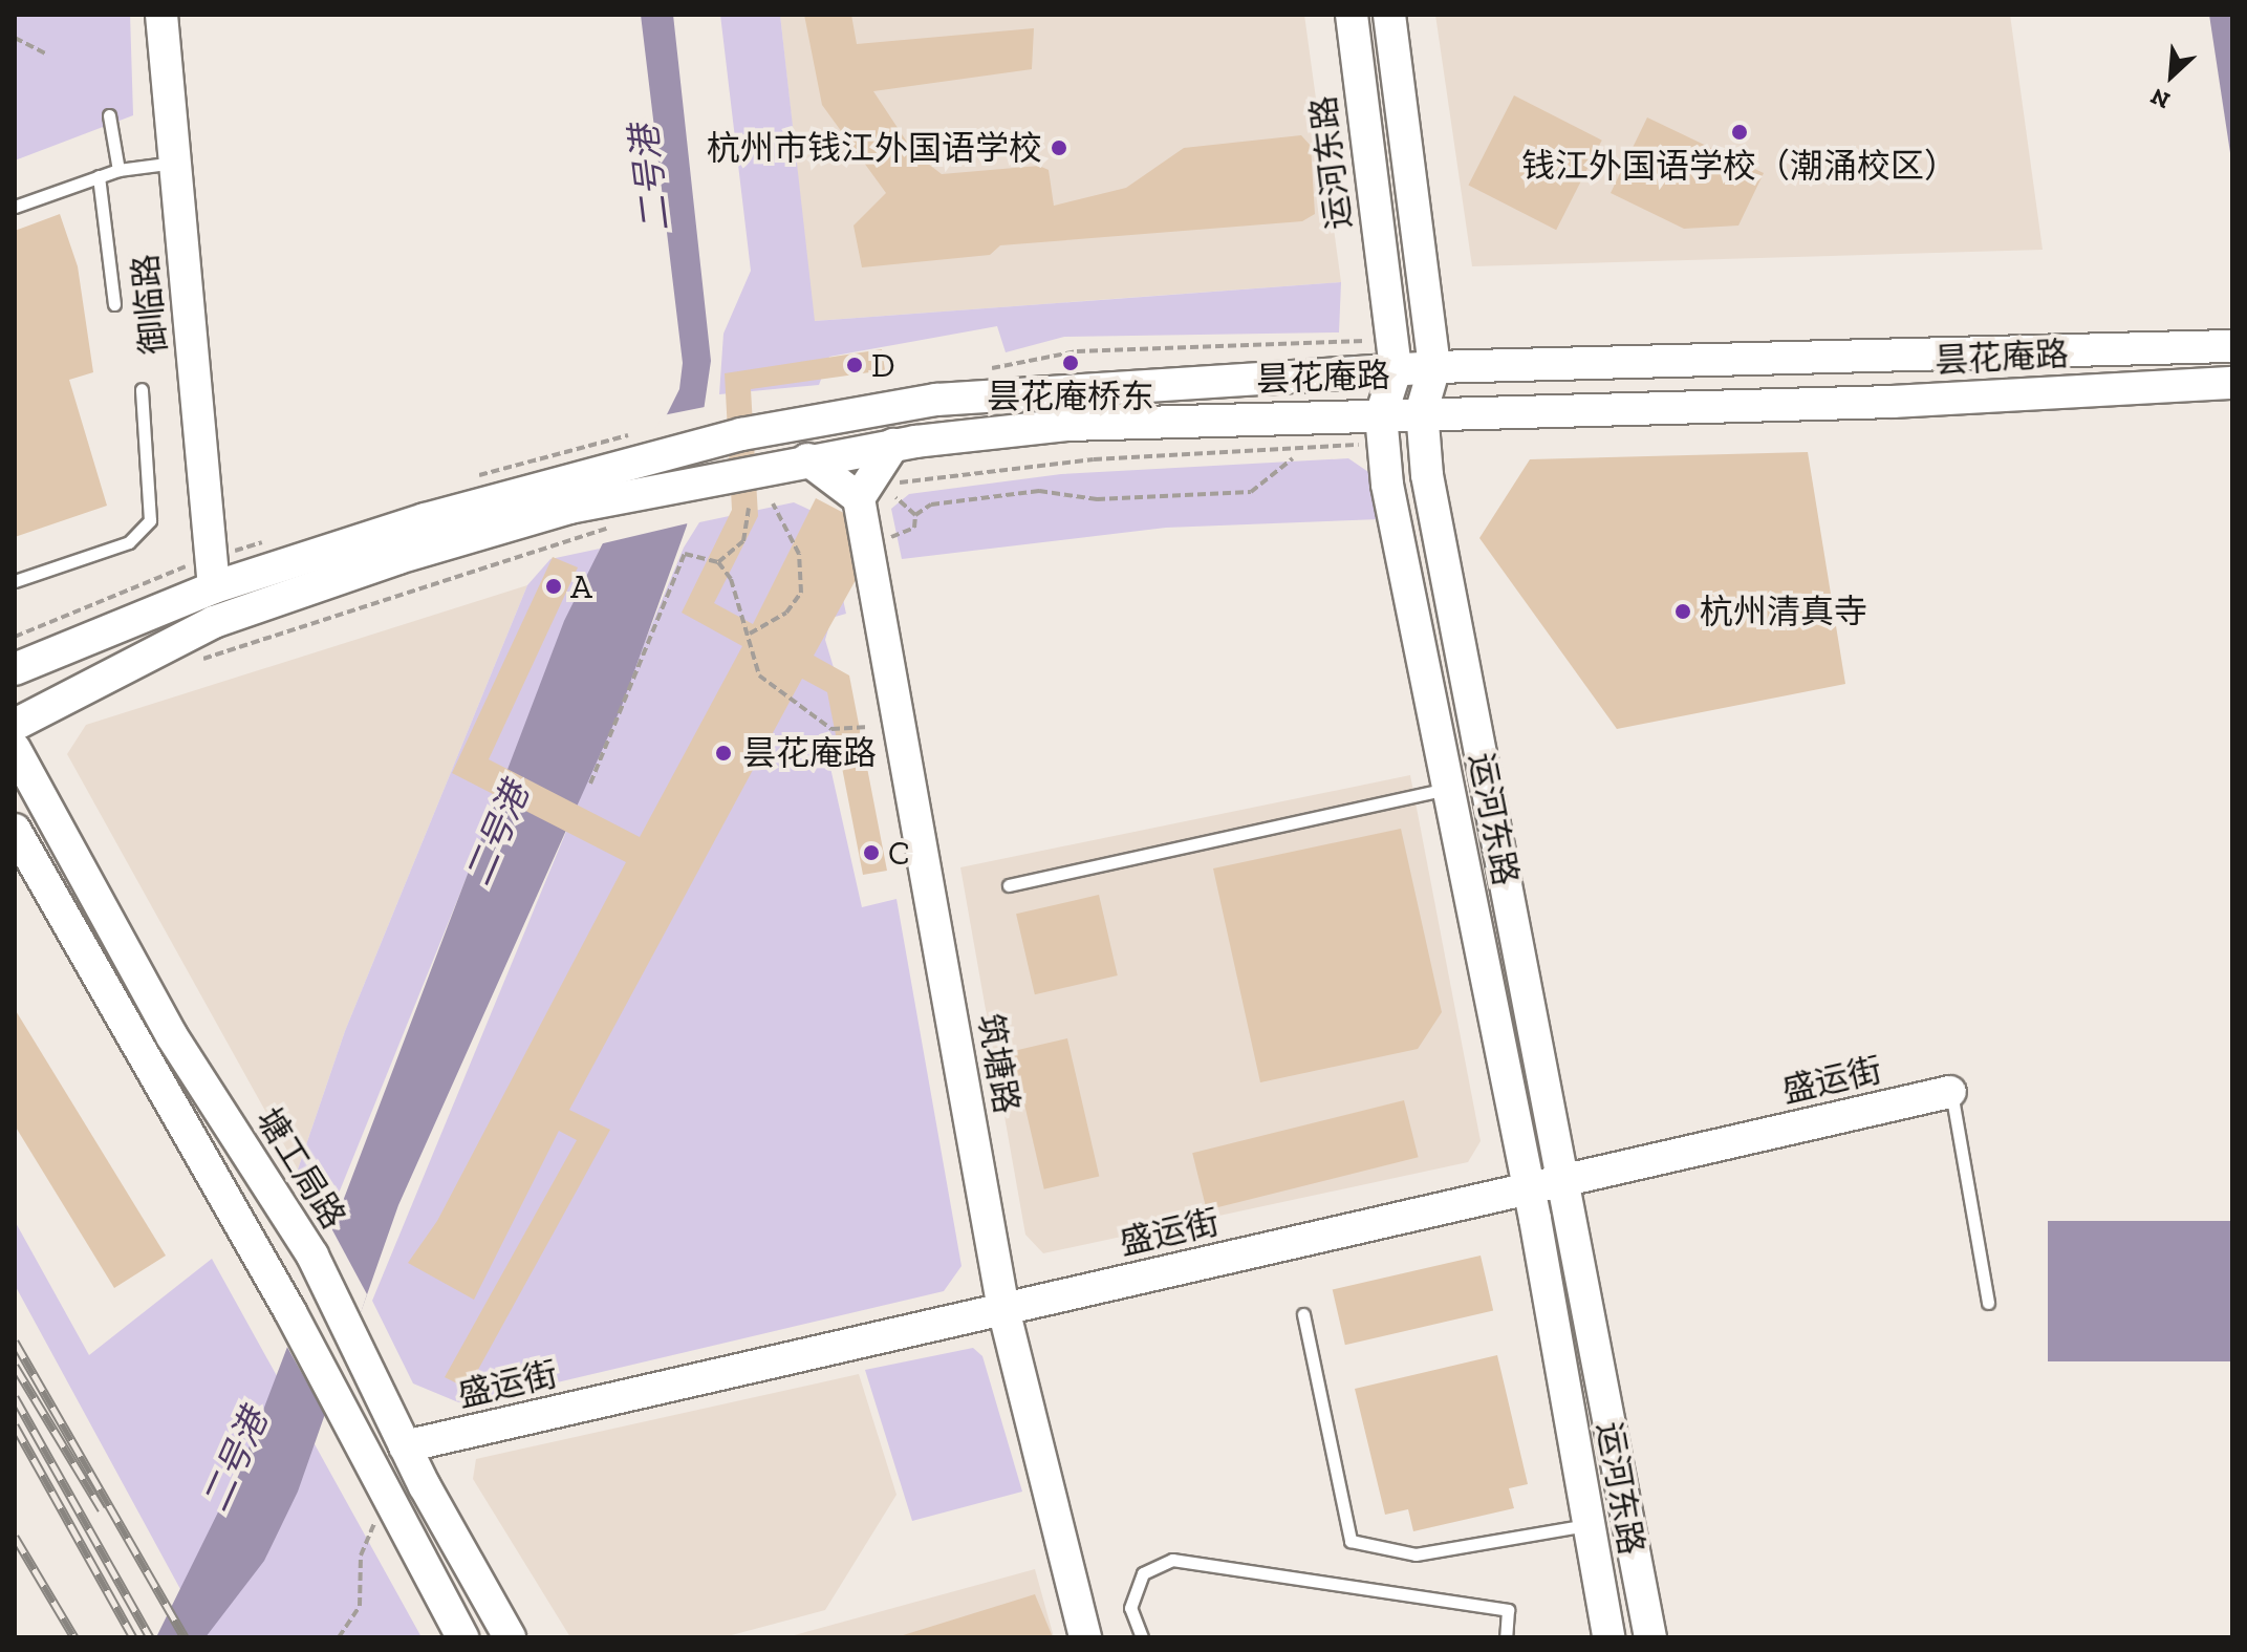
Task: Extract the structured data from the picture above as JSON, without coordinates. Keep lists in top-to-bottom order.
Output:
{
  "streets": {
    "main road": [
      "运河东路",
      "御临路",
      "昙花庵路",
      "筑塘路",
      "盛运街",
      "塘工局路"
    ]
  },
  "crossings": [
    ["运河东路", "昙花庵路"],
    ["运河东路", "盛运街"],
    ["御临路", "昙花庵路"],
    ["筑塘路", "盛运街"],
    ["盛运街", "塘工局路"]
  ],
  "water": ["二号港"],
  "places": [
    "钱江外国语学校（潮涌校区）",
    "杭州市钱江外国语学校",
    "昙花庵桥东",
    "D",
    "A",
    "杭州清真寺",
    "昙花庵路",
    "C"
  ],
  "north": "bottom left"
}
